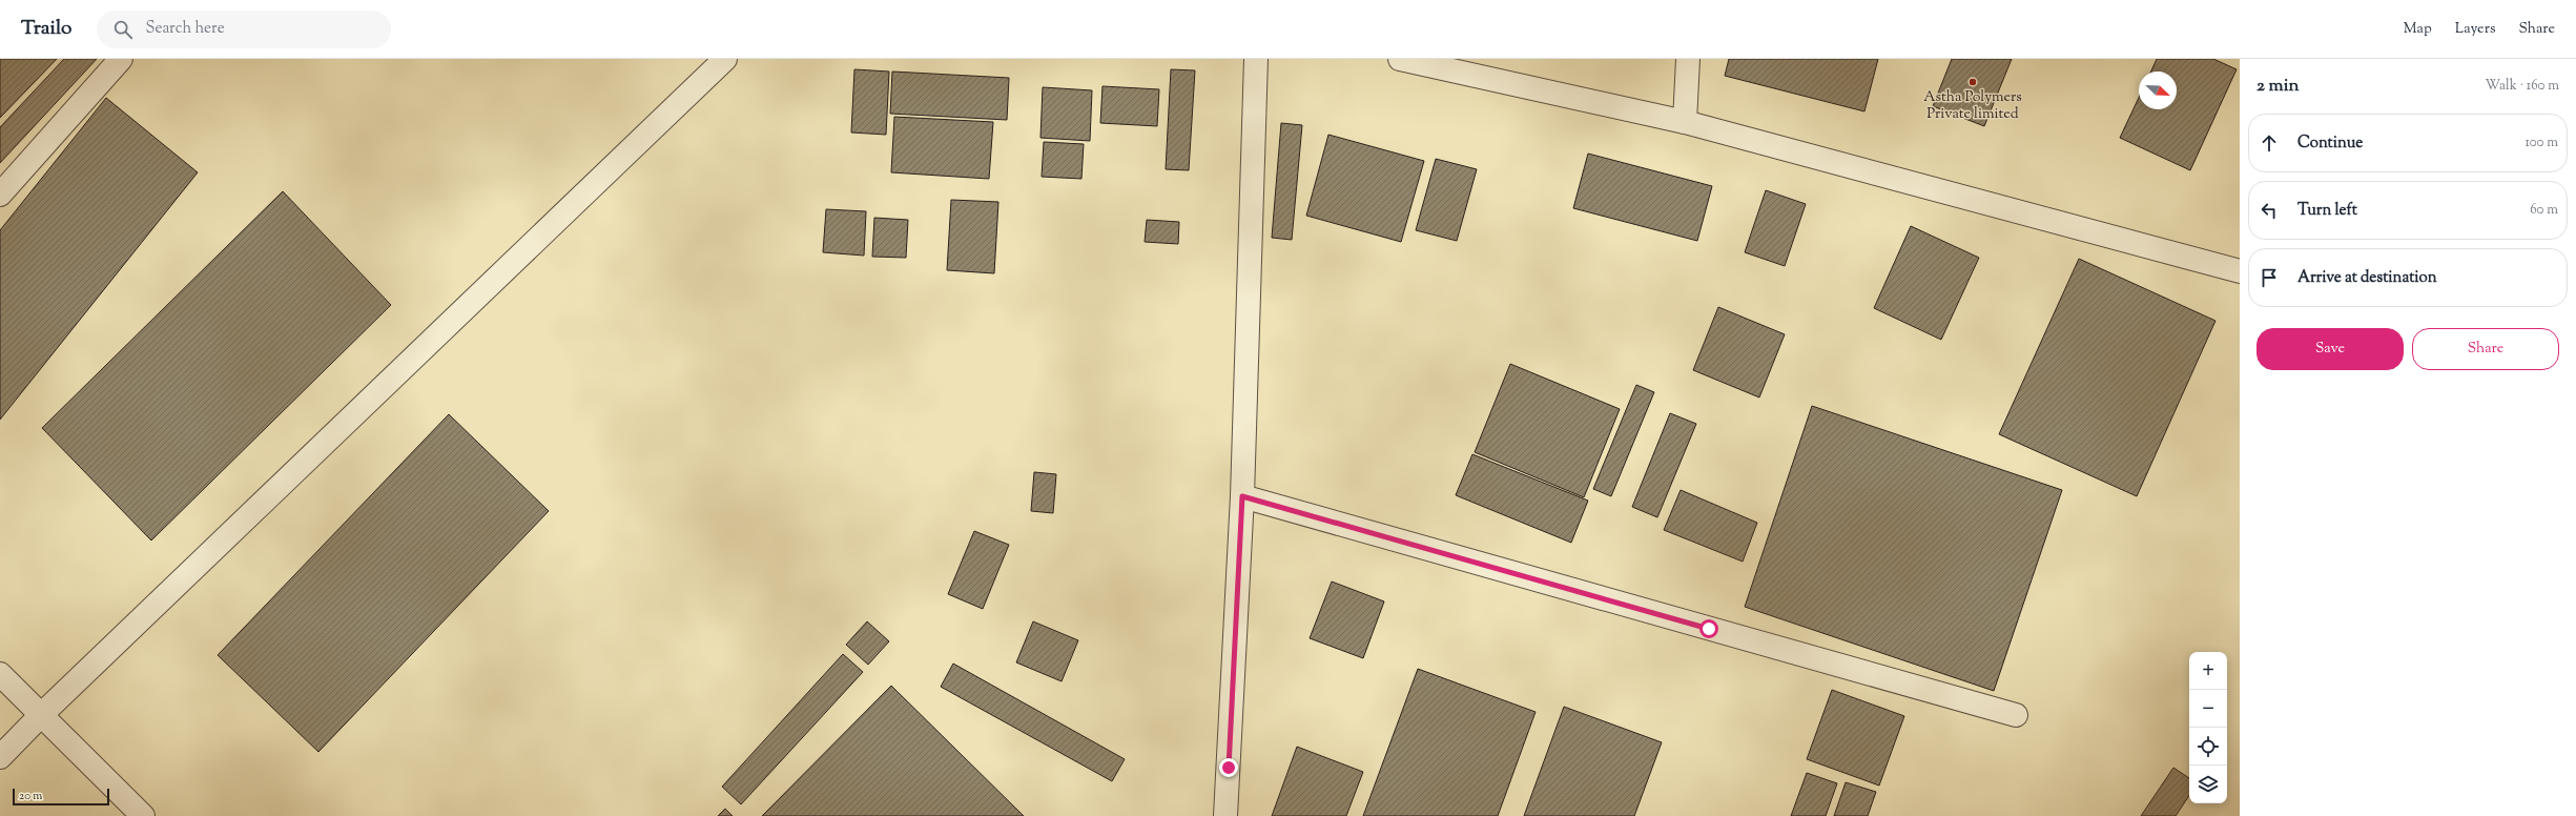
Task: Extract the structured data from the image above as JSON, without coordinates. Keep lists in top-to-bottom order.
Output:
{
  "places": ["Astha Polymers Private limited"],
  "scale_bar": "20 m",
  "north": "bottom right",
  "page": {
    "header": "Trailo",
    "search": "Search here",
    "nav": ["Map", "Layers", "Share"],
    "heading": ["2 min", "Walk · 160 m"],
    "list": [
      ["Continue", "100 m"],
      ["Turn left", "60 m"],
      "Arrive at destination"
    ],
    "buttons": ["Save", "Share"],
    "map_buttons": ["+", "−"],
    "scale": "20 m"
  }
}
